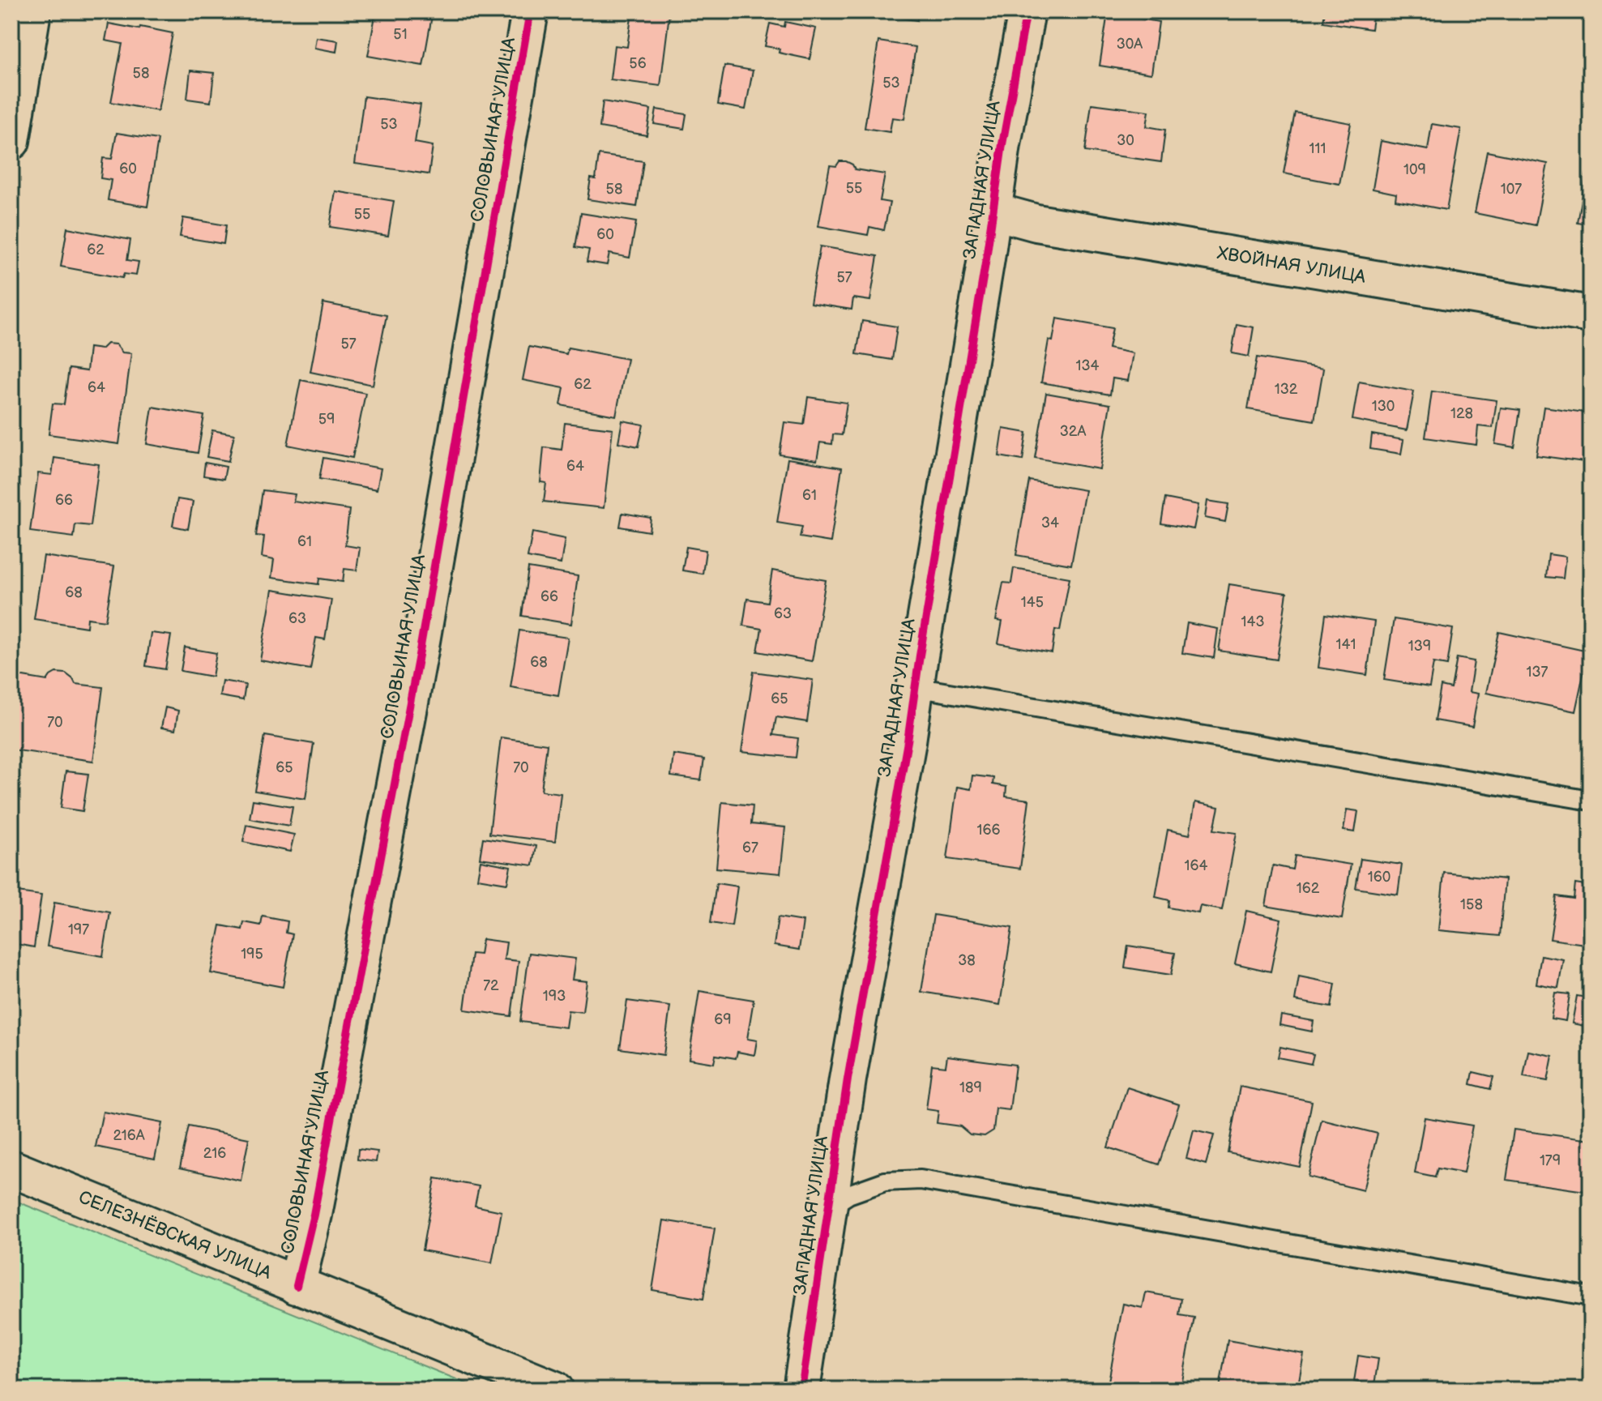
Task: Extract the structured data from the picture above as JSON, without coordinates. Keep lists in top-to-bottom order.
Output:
{
  "streets": {
    "street": [
      "СОЛОВЬИНАЯ УЛИЦА",
      "ЗАПАДНАЯ УЛИЦА",
      "ХВОЙНАЯ УЛИЦА",
      "СЕЛЕЗНЁВСКАЯ УЛИЦА"
    ]
  },
  "crossings": [
    ["СОЛОВЬИНАЯ УЛИЦА", "СЕЛЕЗНЁВСКАЯ УЛИЦА"],
    ["ЗАПАДНАЯ УЛИЦА", "ХВОЙНАЯ УЛИЦА"]
  ],
  "house_numbers": [
    "51",
    "30А",
    "56",
    "58",
    "53",
    "53",
    "30",
    "111",
    "60",
    "109",
    "55",
    "58",
    "107",
    "55",
    "60",
    "62",
    "57",
    "57",
    "134",
    "62",
    "64",
    "132",
    "130",
    "128",
    "59",
    "32А",
    "64",
    "61",
    "66",
    "34",
    "61",
    "68",
    "66",
    "145",
    "63",
    "63",
    "143",
    "141",
    "139",
    "68",
    "137",
    "65",
    "70",
    "65",
    "70",
    "166",
    "67",
    "164",
    "160",
    "162",
    "158",
    "197",
    "195",
    "38",
    "72",
    "193",
    "69",
    "189",
    "216А",
    "216",
    "179"
  ]
}
